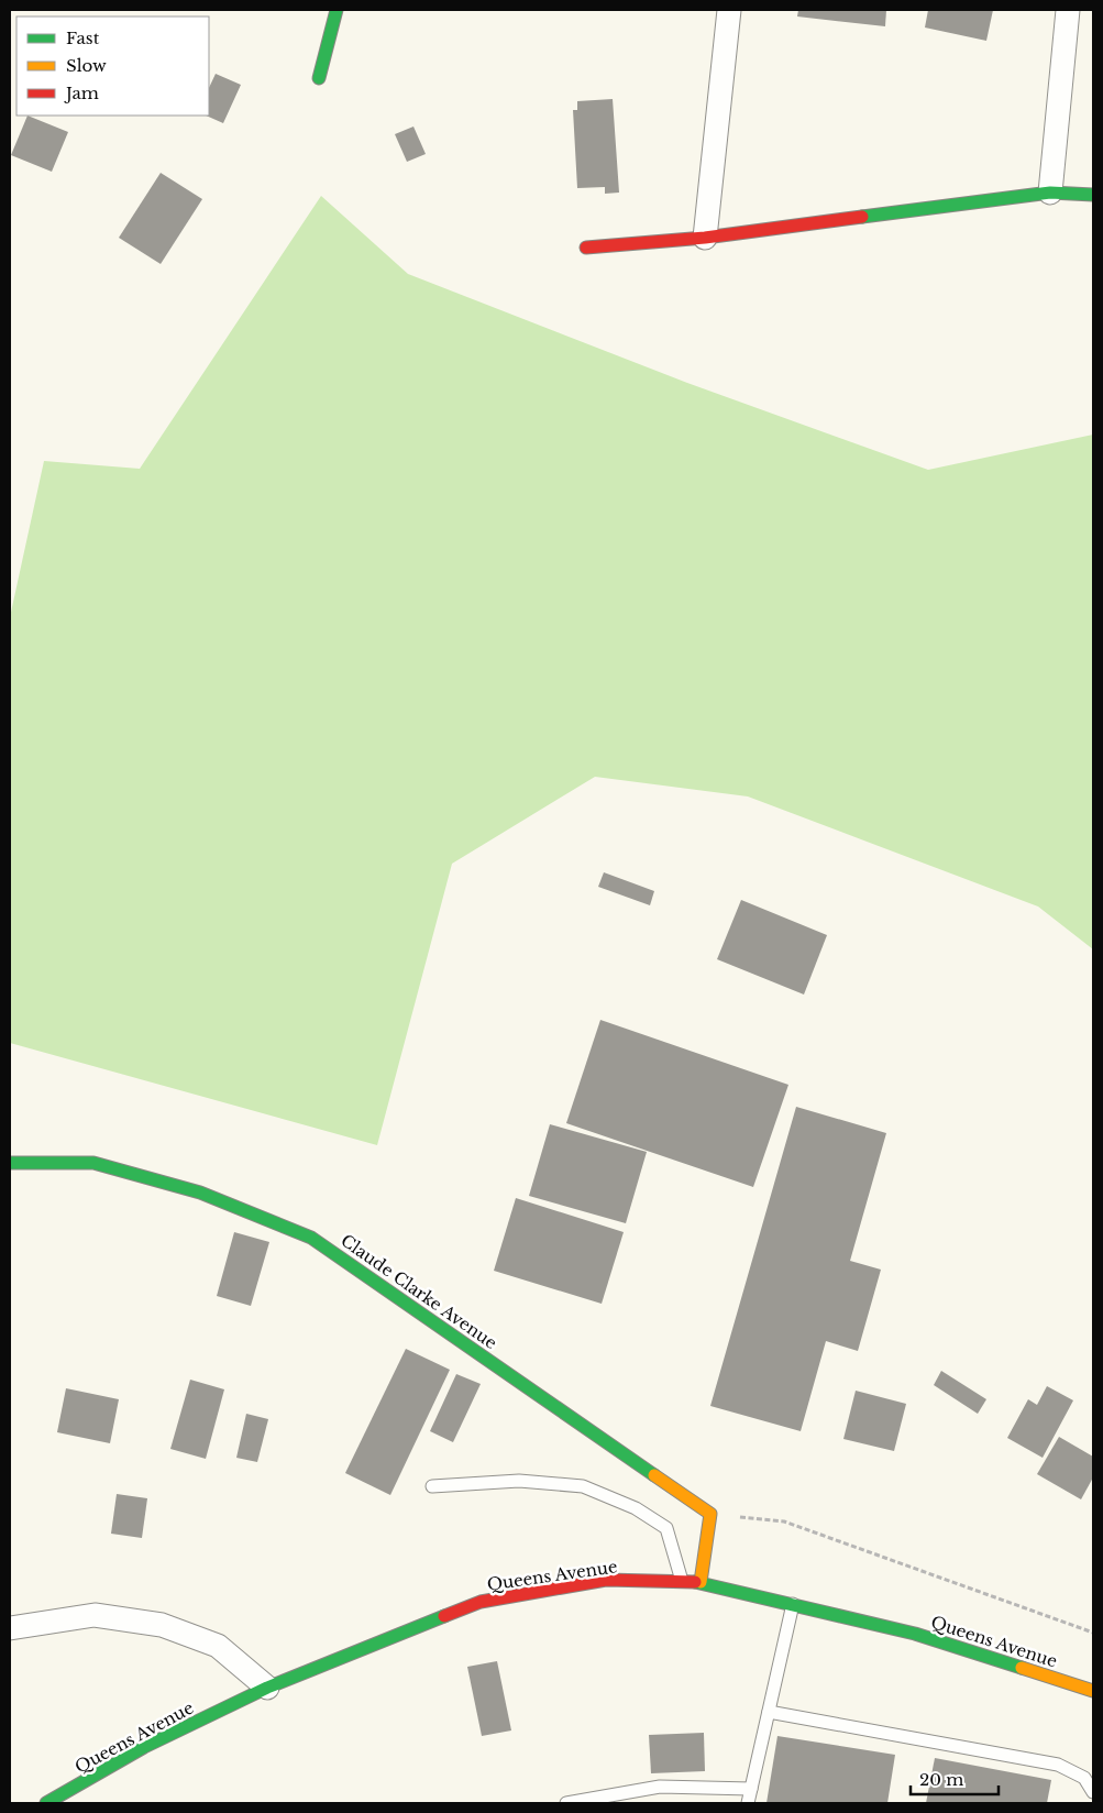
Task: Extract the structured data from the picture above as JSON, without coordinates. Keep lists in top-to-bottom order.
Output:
{
  "streets": {
    "street": ["Claude Clarke Avenue", "Queens Avenue"]
  },
  "legend": ["Fast", "Slow", "Jam"],
  "scale_bar": "20 m"
}
